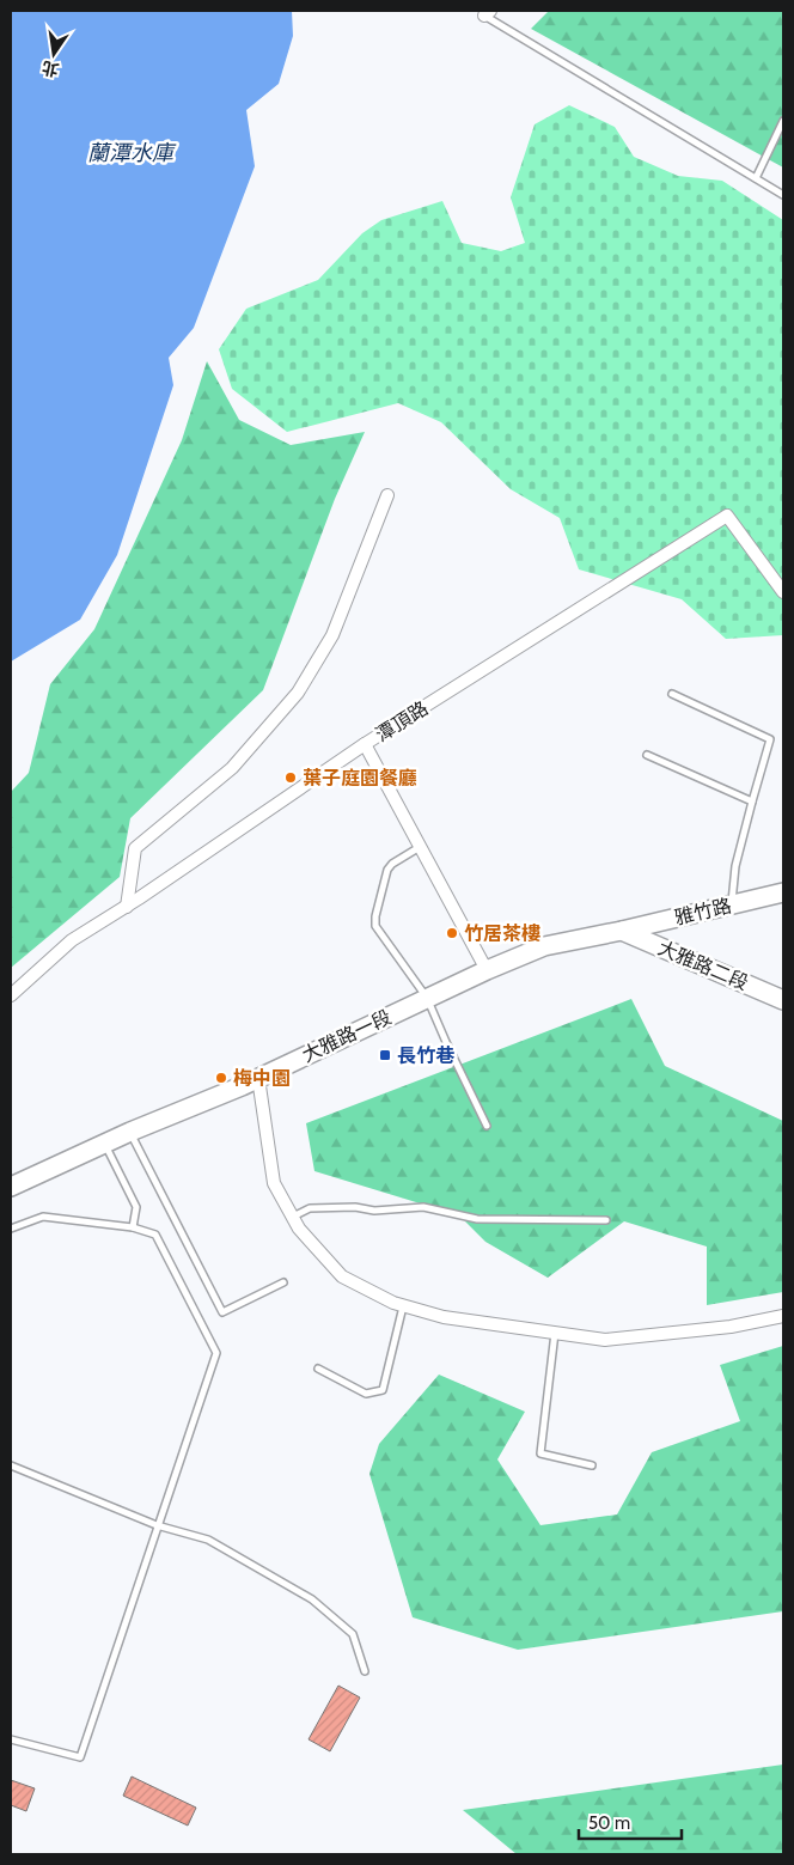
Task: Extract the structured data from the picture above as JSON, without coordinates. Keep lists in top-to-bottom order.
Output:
{
  "streets": {
    "main road": ["雅竹路", "大雅路二段", "大雅路一段"],
    "street": ["潭頂路"]
  },
  "crossings": [
    ["雅竹路", "大雅路二段"],
    ["雅竹路", "大雅路一段"],
    ["大雅路二段", "大雅路一段"]
  ],
  "water": ["蘭潭水庫"],
  "places": {
    "other": ["葉子庭園餐廳", "竹居茶樓", "梅中園"],
    "transit": ["長竹巷"]
  },
  "scale_bar": "50 m",
  "north": "bottom"
}
